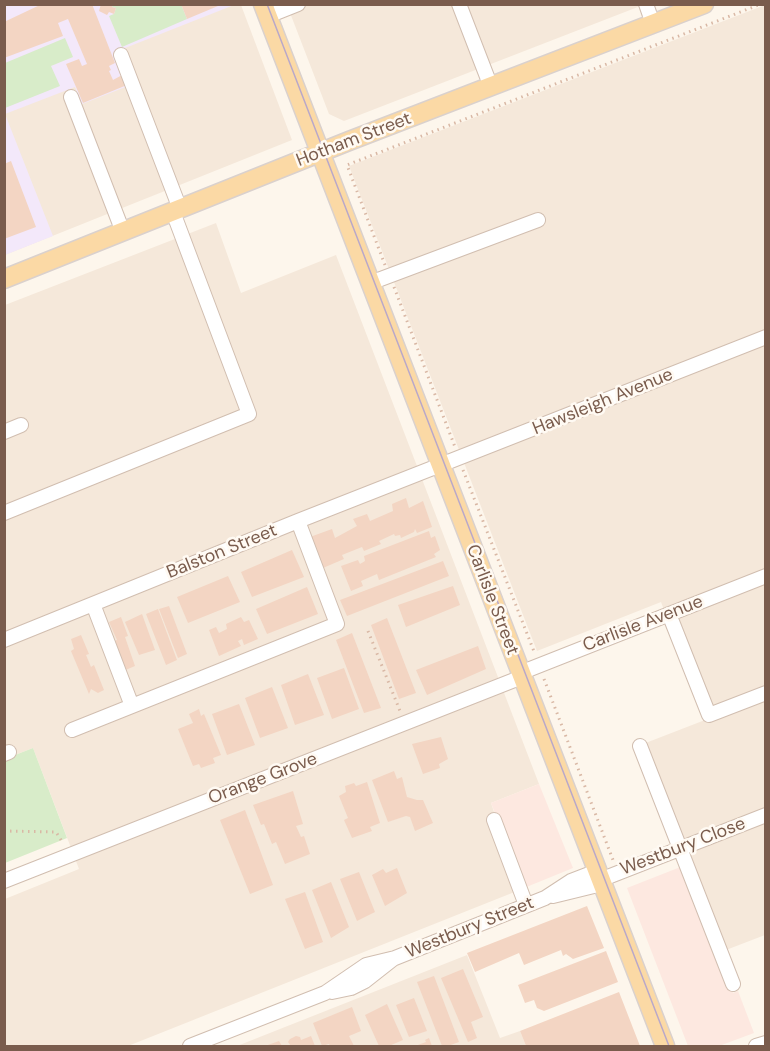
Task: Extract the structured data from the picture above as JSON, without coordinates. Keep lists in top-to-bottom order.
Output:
{
  "streets": {
    "main road": ["Hotham Street", "Carlisle Street"],
    "street": [
      "Hawsleigh Avenue",
      "Balston Street",
      "Carlisle Avenue",
      "Orange Grove",
      "Westbury Close",
      "Westbury Street"
    ]
  },
  "crossings": [
    ["Hotham Street", "Carlisle Street"],
    ["Hawsleigh Avenue", "Balston Street"],
    ["Hawsleigh Avenue", "Carlisle Street"],
    ["Balston Street", "Carlisle Street"],
    ["Carlisle Street", "Carlisle Avenue"],
    ["Carlisle Street", "Orange Grove"],
    ["Carlisle Street", "Westbury Close"],
    ["Carlisle Street", "Westbury Street"],
    ["Carlisle Avenue", "Orange Grove"],
    ["Westbury Close", "Westbury Street"]
  ]
}
